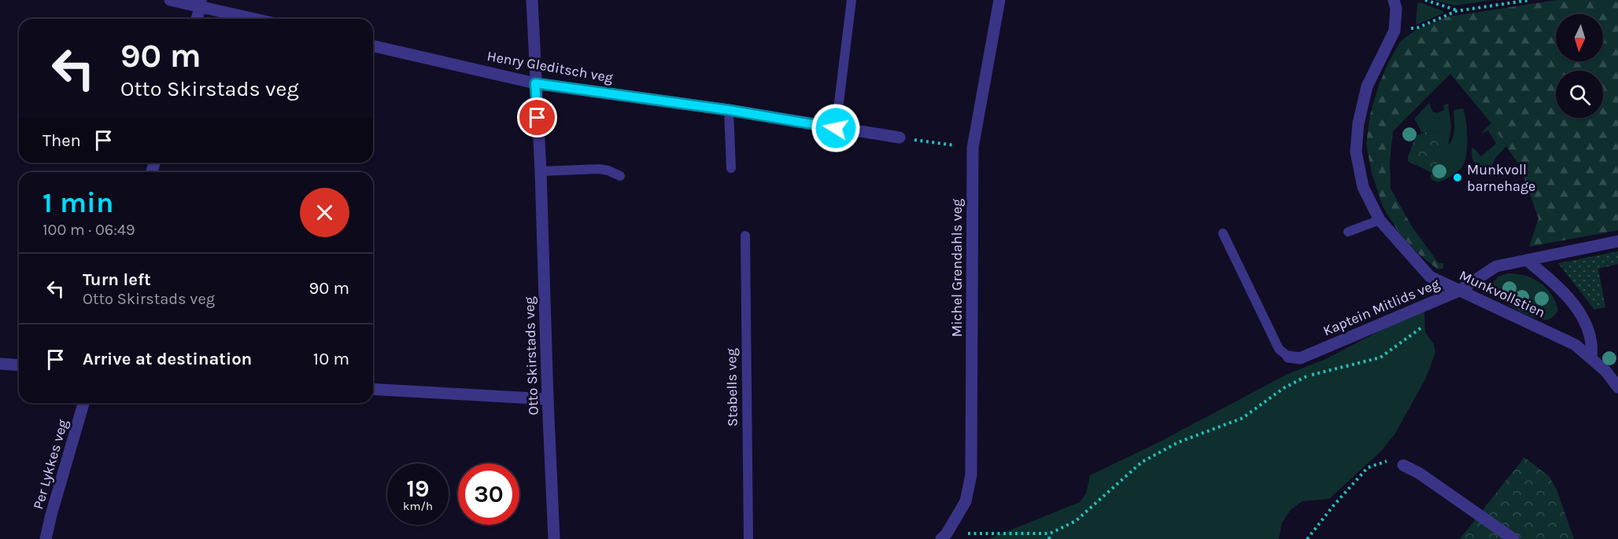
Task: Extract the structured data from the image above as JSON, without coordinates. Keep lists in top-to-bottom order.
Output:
{
  "streets": {
    "street": [
      "Henry Gleditsch veg",
      "Michel Grendahls veg",
      "Munkvollstien",
      "Kaptein Mitlids veg",
      "Otto Skirstads veg",
      "Per Lykkes veg"
    ],
    "lane": ["Stabells veg"]
  },
  "crossings": [
    ["Henry Gleditsch veg", "Otto Skirstads veg"],
    ["Munkvollstien", "Kaptein Mitlids veg"]
  ],
  "places": ["Munkvoll barnehage"],
  "north": "bottom",
  "page": {
    "turn": ["90 m", "Otto Skirstads veg"],
    "then": "Then",
    "heading": ["1 min", "100 m · 06:49"],
    "list": [
      {
        "name": "Turn left",
        "note": "Otto Skirstads veg",
        "value": "90 m"
      },
      {
        "name": "Arrive at destination",
        "value": "10 m"
      }
    ],
    "speed": "19 km/h",
    "limit": "30"
  }
}
